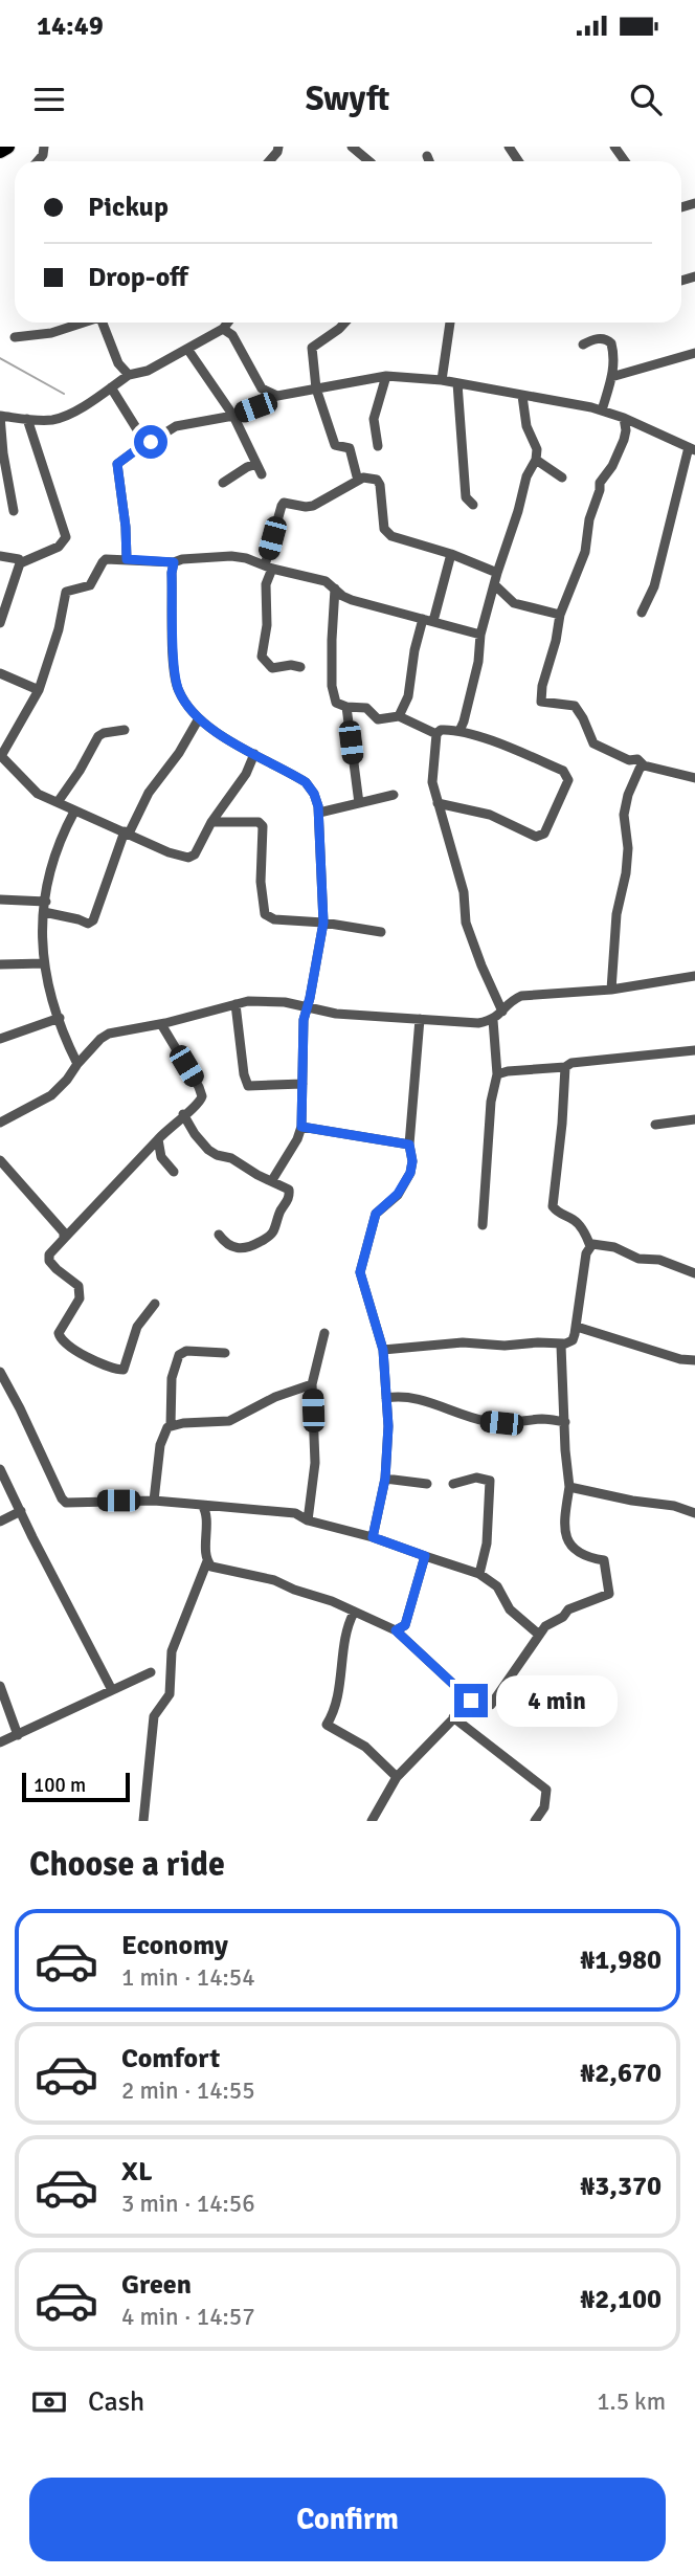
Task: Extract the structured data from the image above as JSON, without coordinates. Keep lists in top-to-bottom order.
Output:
{
  "scale_bar": "100 m",
  "page": {
    "status": "14:49",
    "header": "Swyft",
    "banner": ["Pickup", "Drop-off"],
    "bubble": "4 min",
    "scale": "100 m",
    "heading": "Choose a ride",
    "list": [
      {
        "name": "Economy",
        "note": "1 min · 14:54",
        "value": "₦1,980"
      },
      {
        "name": "Comfort",
        "note": "2 min · 14:55",
        "value": "₦2,670"
      },
      {
        "name": "XL",
        "note": "3 min · 14:56",
        "value": "₦3,370"
      },
      {
        "name": "Green",
        "note": "4 min · 14:57",
        "value": "₦2,100"
      }
    ],
    "pay": ["Cash", "1.5 km"],
    "buttons": "Confirm"
  }
}
